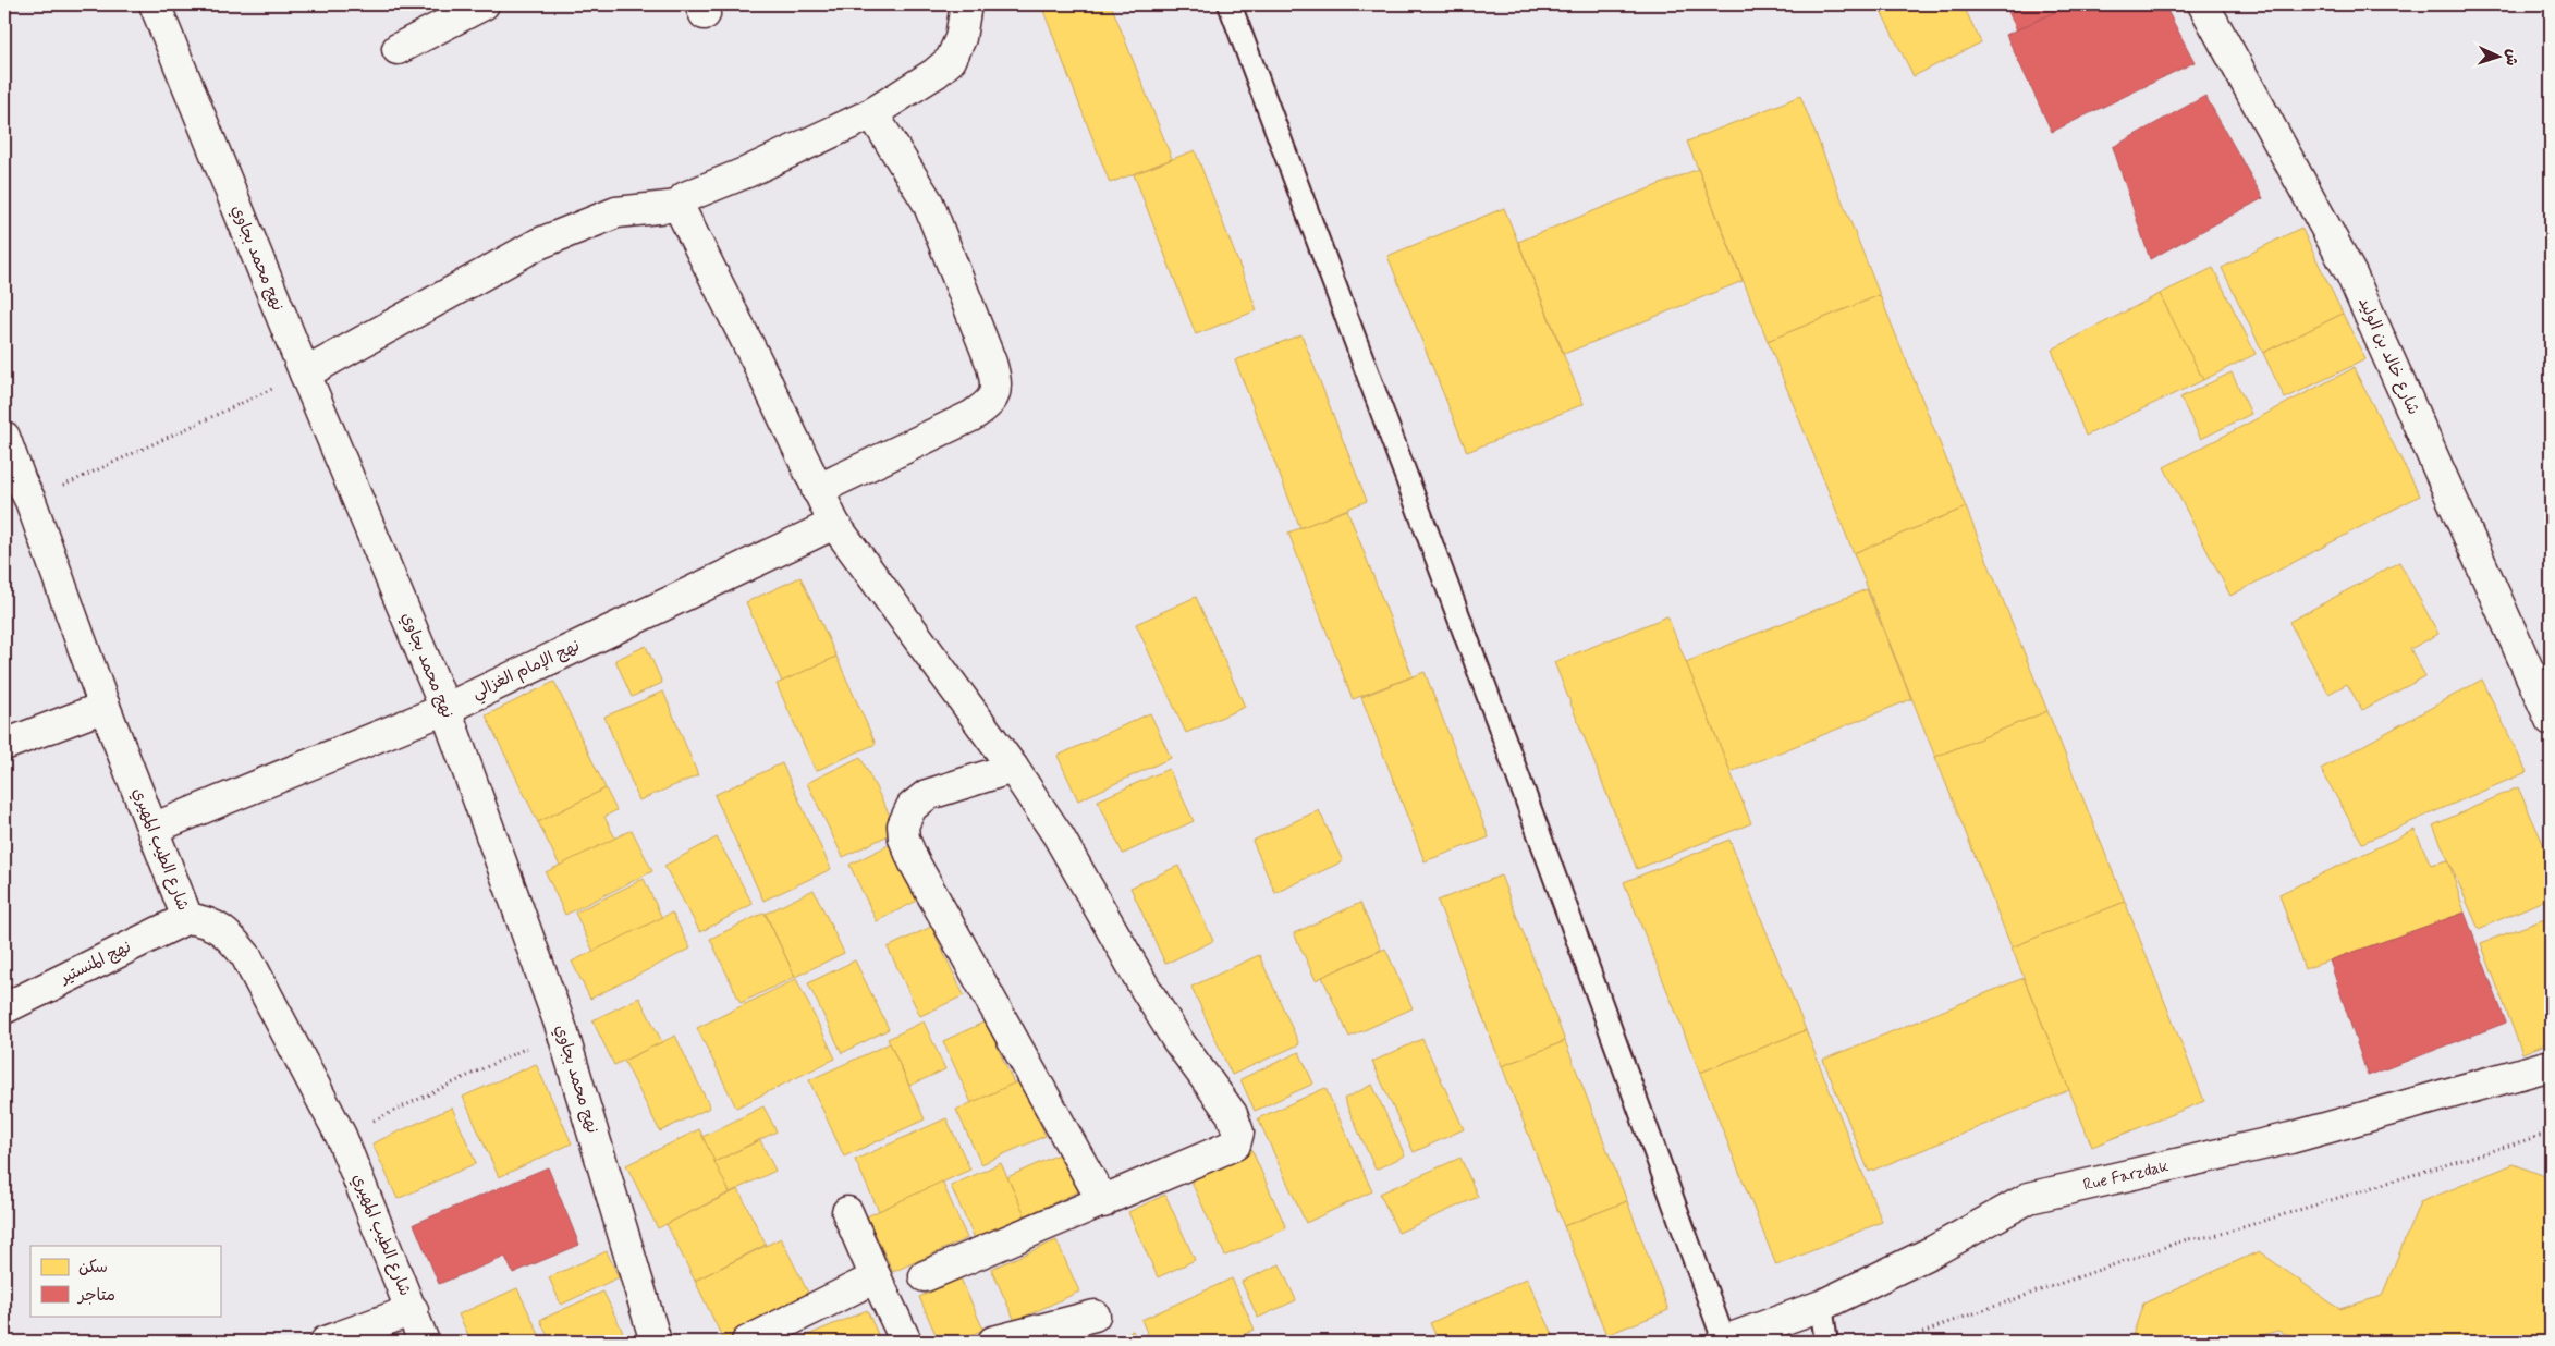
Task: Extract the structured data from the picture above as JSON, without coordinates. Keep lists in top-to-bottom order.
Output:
{
  "streets": {
    "street": [
      "نهج محمد بجاوي",
      "شارع خالد بن الوليد",
      "نهج الإمام الغزالي",
      "شارع الطيب المهيري",
      "نهج المنستير",
      "Rue Farzdak"
    ]
  },
  "crossings": [
    ["نهج محمد بجاوي", "نهج الإمام الغزالي"],
    ["نهج الإمام الغزالي", "شارع الطيب المهيري"],
    ["شارع الطيب المهيري", "نهج المنستير"]
  ],
  "legend": ["سكن", "متاجر"],
  "north": "right"
}
